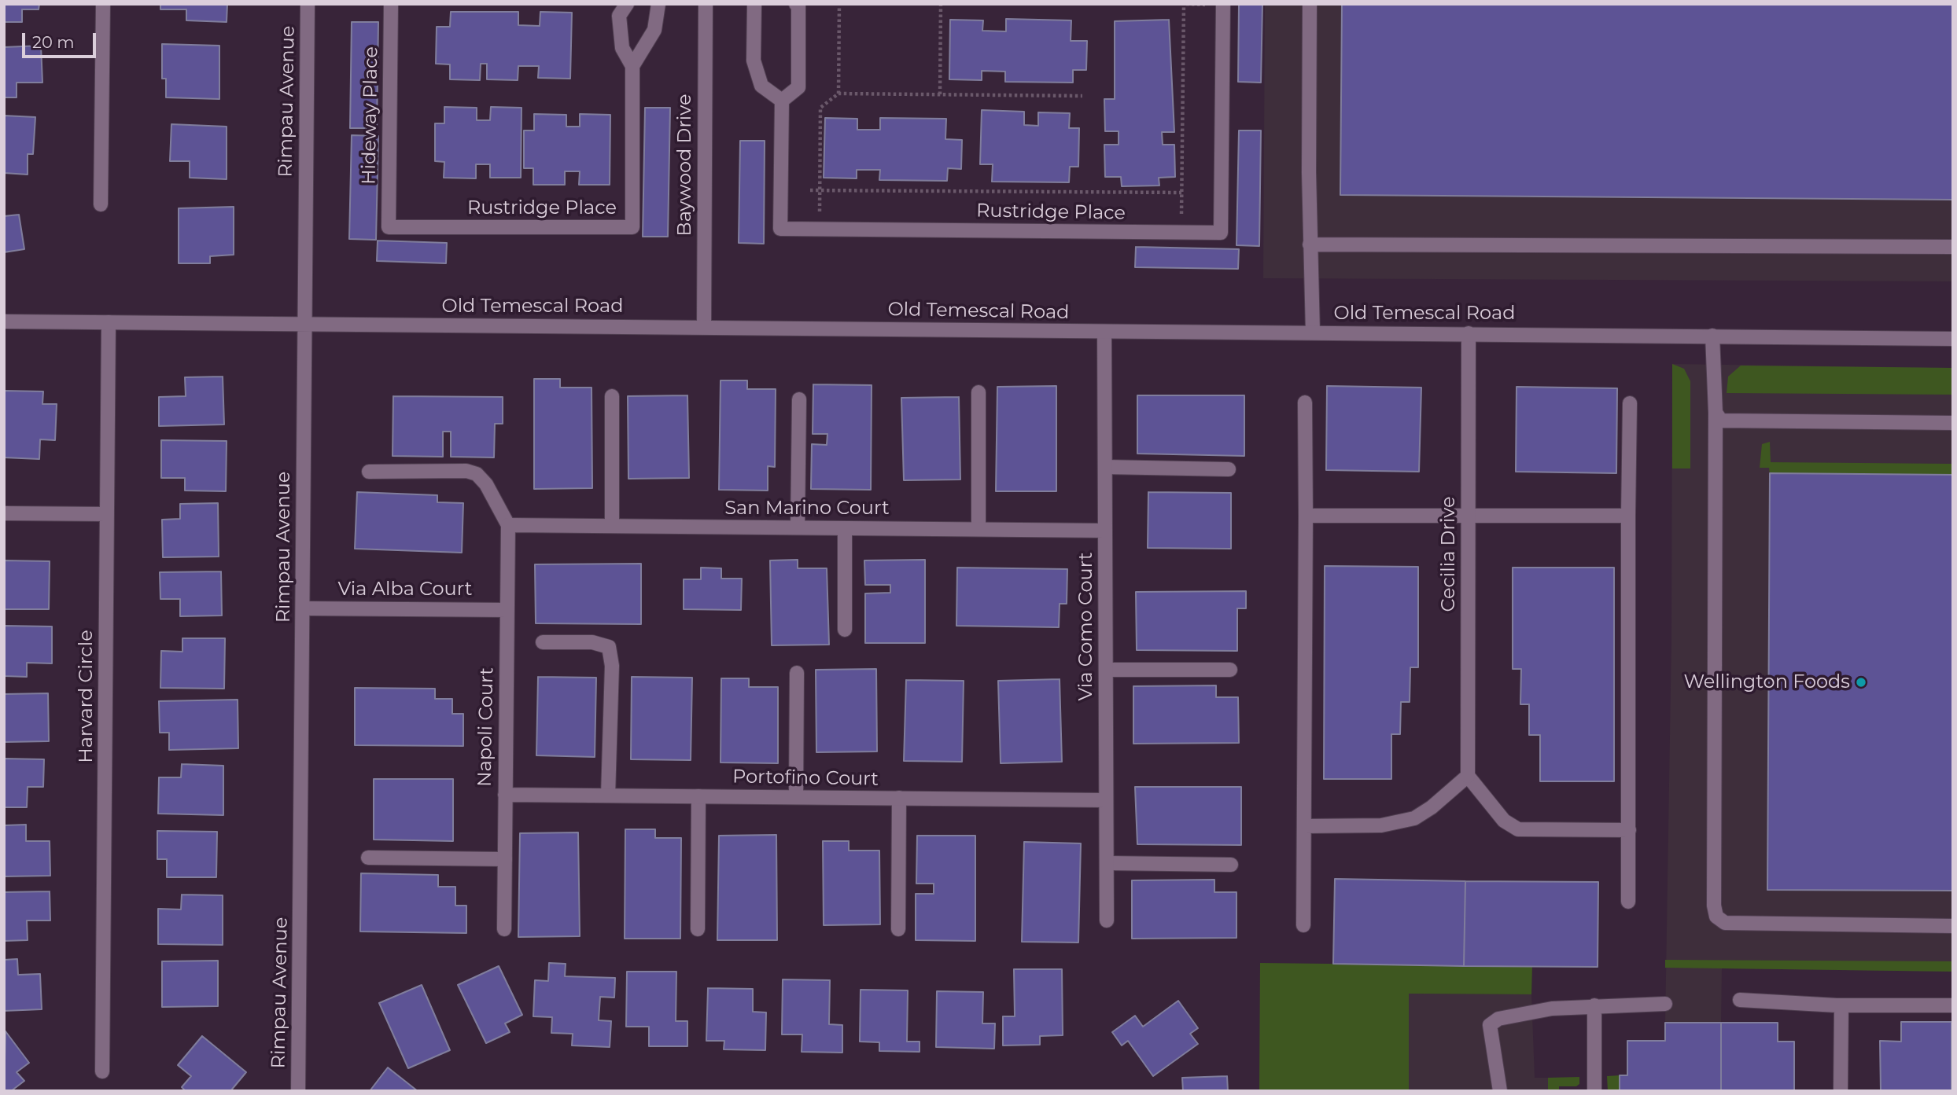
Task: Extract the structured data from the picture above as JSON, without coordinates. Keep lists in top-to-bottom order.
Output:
{
  "streets": {
    "street": [
      "Rimpau Avenue",
      "Hideway Place",
      "Baywood Drive",
      "Rustridge Place",
      "Old Temescal Road",
      "San Marino Court",
      "Cecilia Drive",
      "Via Alba Court",
      "Via Como Court",
      "Harvard Circle",
      "Napoli Court",
      "Portofino Court"
    ]
  },
  "crossings": [
    ["Rimpau Avenue", "Old Temescal Road"],
    ["Rimpau Avenue", "Via Alba Court"],
    ["Hideway Place", "Rustridge Place"],
    ["Baywood Drive", "Old Temescal Road"],
    ["Old Temescal Road", "Cecilia Drive"],
    ["Old Temescal Road", "Via Como Court"],
    ["Old Temescal Road", "Harvard Circle"],
    ["San Marino Court", "Via Como Court"],
    ["San Marino Court", "Napoli Court"],
    ["Via Alba Court", "Napoli Court"],
    ["Via Como Court", "Portofino Court"],
    ["Napoli Court", "Portofino Court"]
  ],
  "places": ["Wellington Foods"],
  "scale_bar": "20 m"
}
